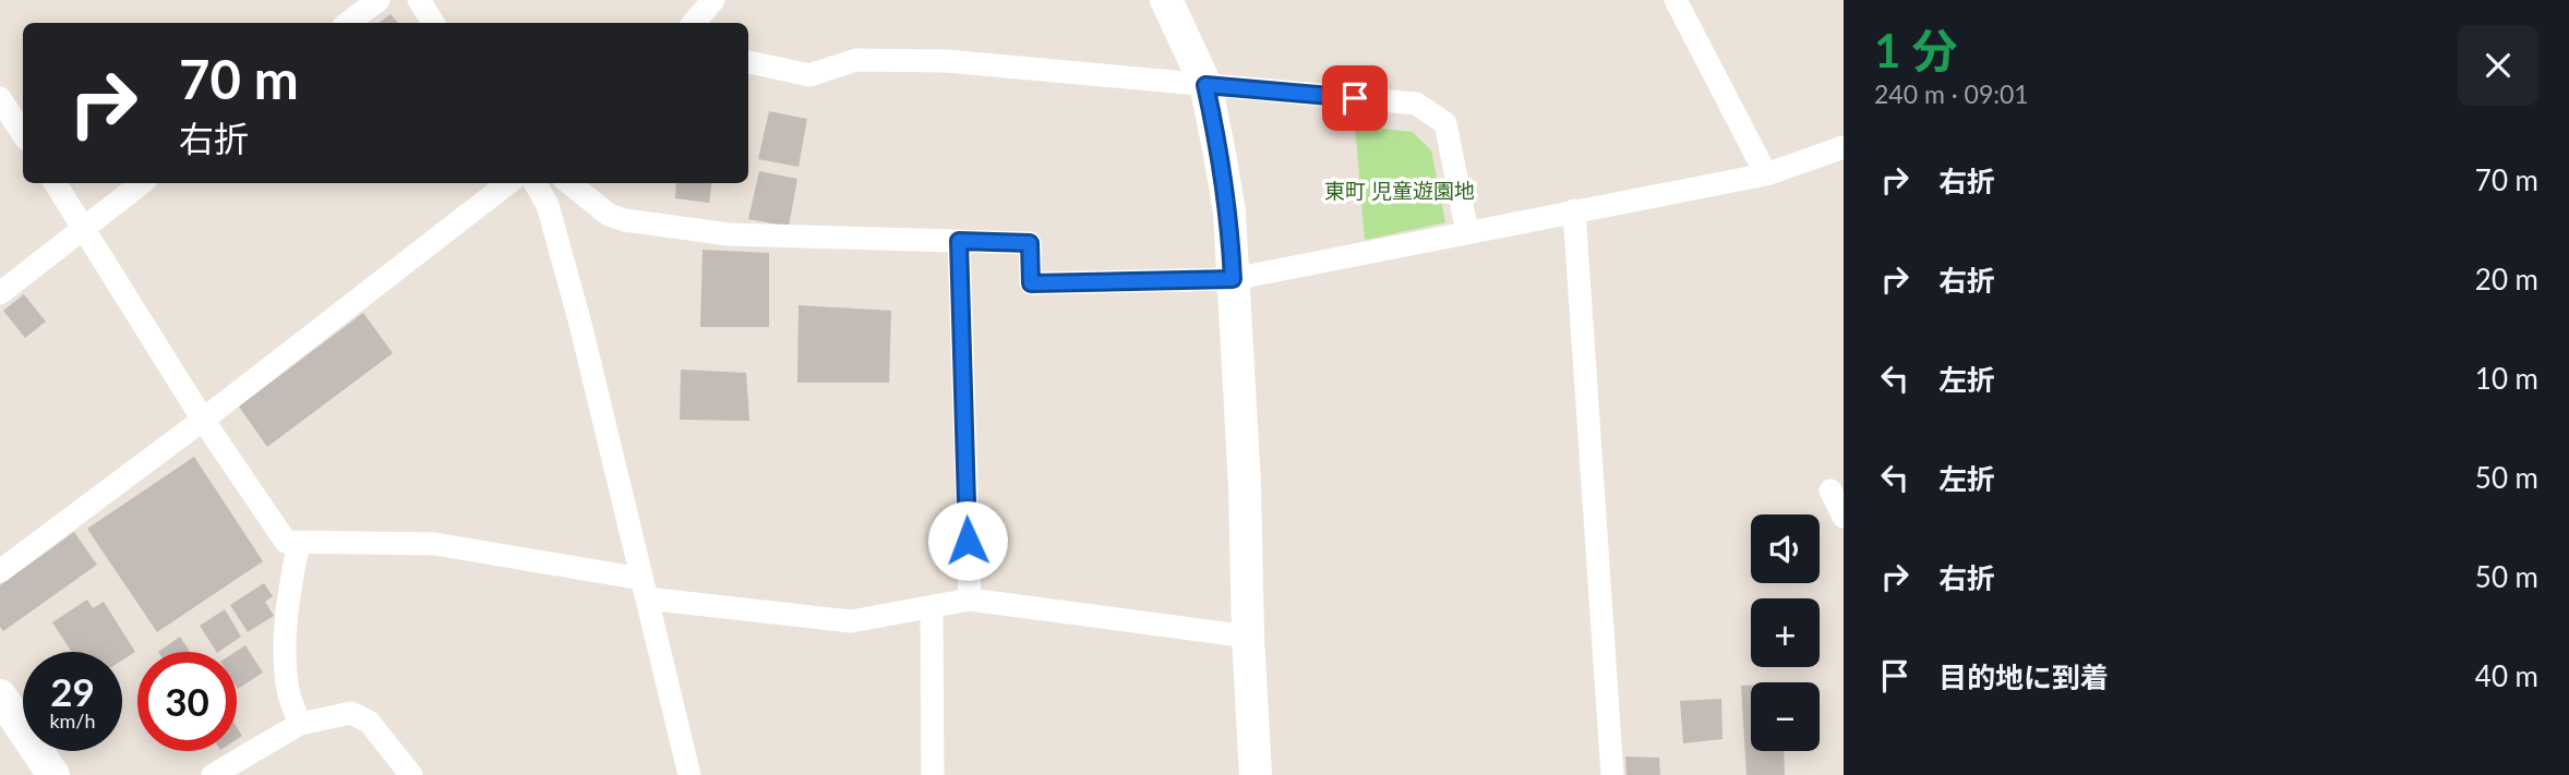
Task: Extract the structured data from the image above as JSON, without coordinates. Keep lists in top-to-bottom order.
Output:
{
  "parks": ["東町 児童遊園地"],
  "page": {
    "heading": ["1 分", "240 m · 09:01"],
    "turn": ["70 m", "右折"],
    "list": [
      {
        "name": "右折",
        "value": "70 m"
      },
      {
        "name": "右折",
        "value": "20 m"
      },
      {
        "name": "左折",
        "value": "10 m"
      },
      {
        "name": "左折",
        "value": "50 m"
      },
      {
        "name": "右折",
        "value": "50 m"
      },
      {
        "name": "目的地に到着",
        "value": "40 m"
      }
    ],
    "map_buttons": ["+", "−"],
    "speed": "29 km/h",
    "limit": "30"
  }
}
